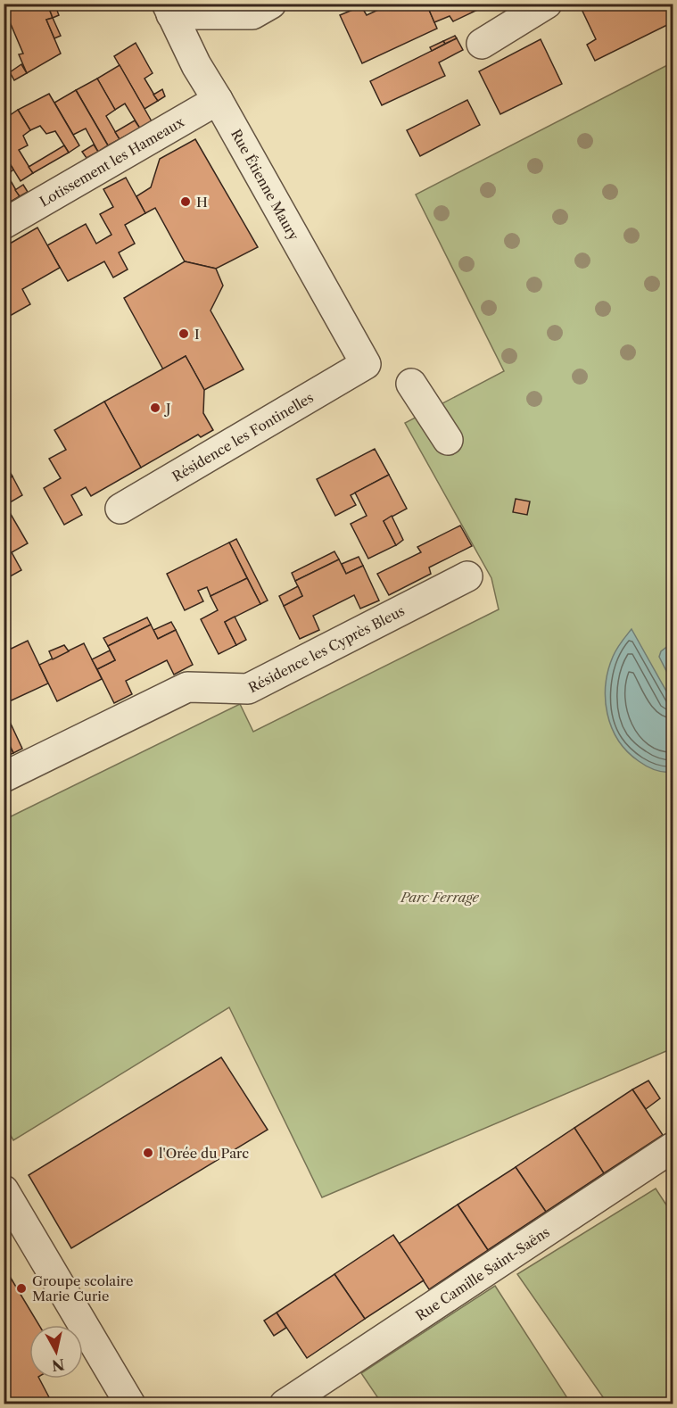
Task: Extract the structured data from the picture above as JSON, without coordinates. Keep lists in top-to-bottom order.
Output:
{
  "streets": {
    "street": [
      "Lotissement les Hameaux",
      "Rue Étienne Maury",
      "Résidence les Fontinelles",
      "Résidence les Cyprès Bleus",
      "Rue Camille Saint-Saëns"
    ]
  },
  "crossings": [
    ["Lotissement les Hameaux", "Rue Étienne Maury"],
    ["Rue Étienne Maury", "Résidence les Fontinelles"]
  ],
  "parks": ["Parc Ferrage"],
  "places": [
    "H",
    "I",
    "J",
    "l'Orée du Parc",
    "Groupe scolaire Marie Curie"
  ],
  "north": "bottom"
}
